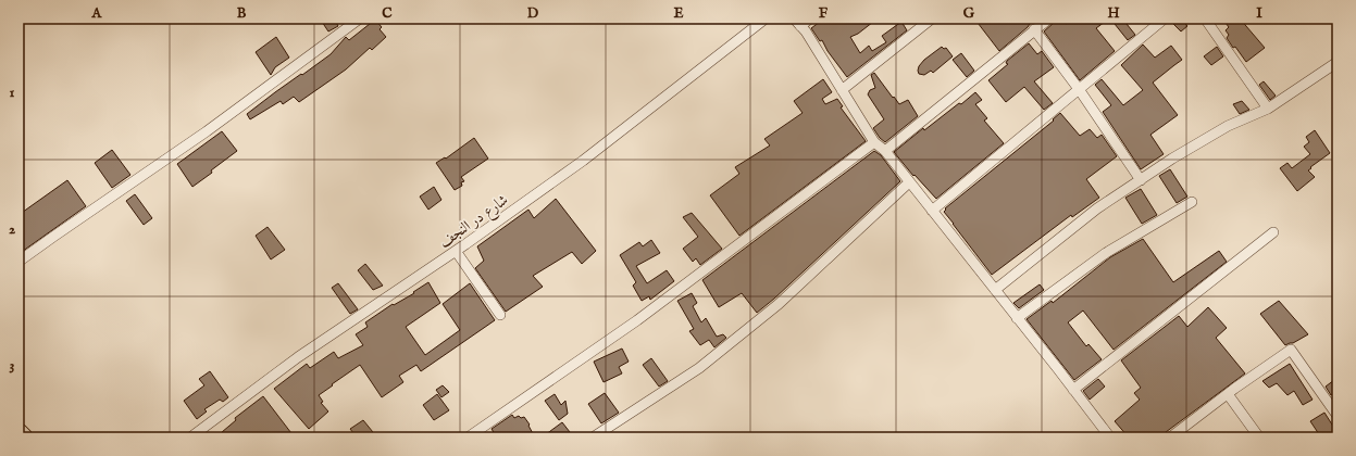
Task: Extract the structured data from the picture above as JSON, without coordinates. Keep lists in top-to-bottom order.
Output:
{
  "streets": {
    "street": ["شارع در النجف"]
  },
  "grid": {
    "columns": [
      "A",
      "B",
      "C",
      "D",
      "E",
      "F",
      "G",
      "H",
      "I"
    ],
    "rows": ["1", "2", "3"]
  }
}
